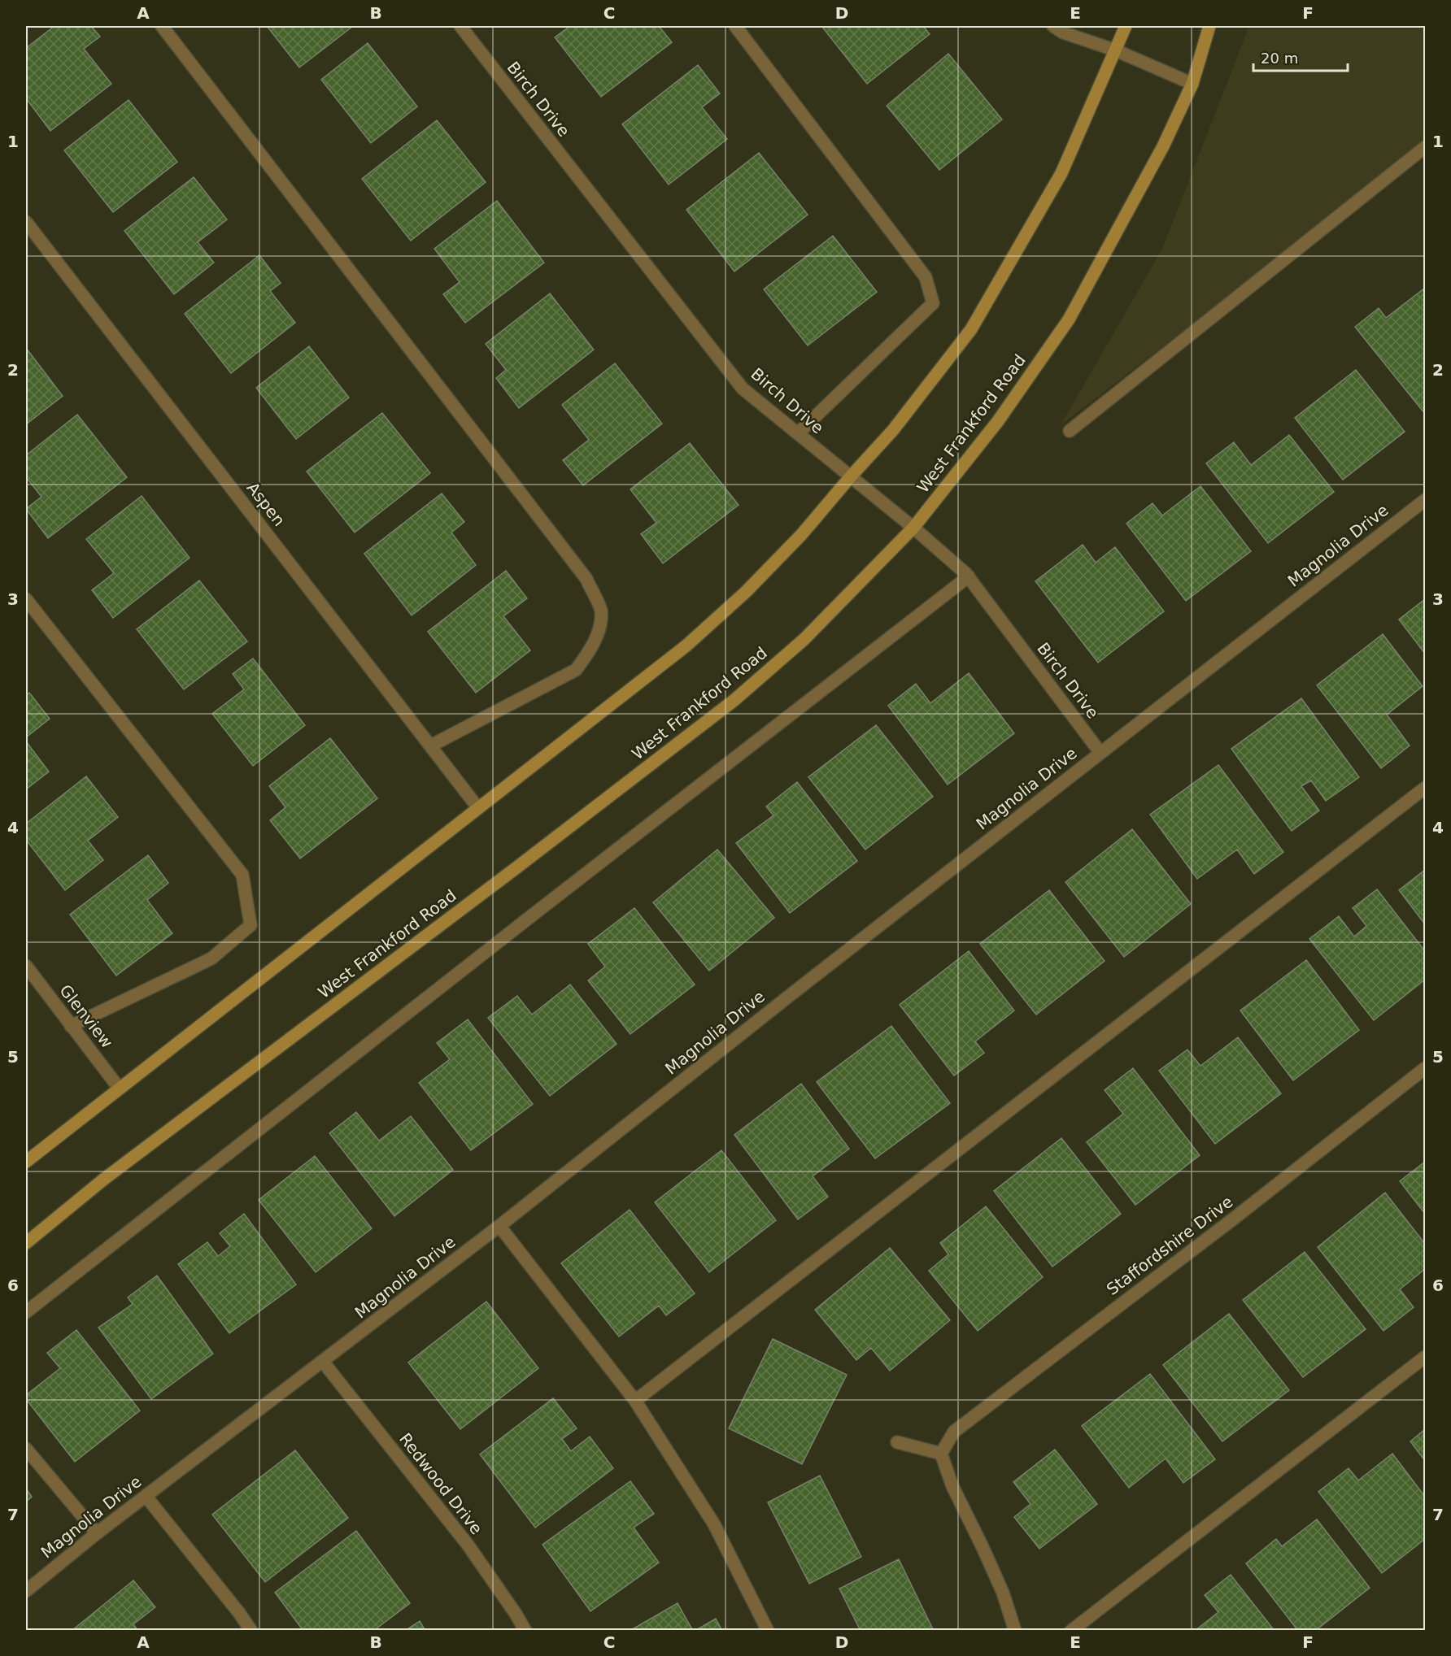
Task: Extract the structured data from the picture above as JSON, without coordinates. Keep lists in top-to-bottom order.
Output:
{
  "streets": {
    "main road": ["West Frankford Road"],
    "street": [
      "Birch Drive",
      "Aspen",
      "Magnolia Drive",
      "Glenview",
      "Staffordshire Drive",
      "Redwood Drive"
    ]
  },
  "crossings": [
    ["Birch Drive", "West Frankford Road"],
    ["Birch Drive", "Magnolia Drive"],
    ["Magnolia Drive", "Redwood Drive"]
  ],
  "scale_bar": "20 m",
  "grid": {
    "columns": [
      "A",
      "B",
      "C",
      "D",
      "E",
      "F"
    ],
    "rows": [
      "1",
      "2",
      "3",
      "4",
      "5",
      "6",
      "7"
    ]
  }
}
